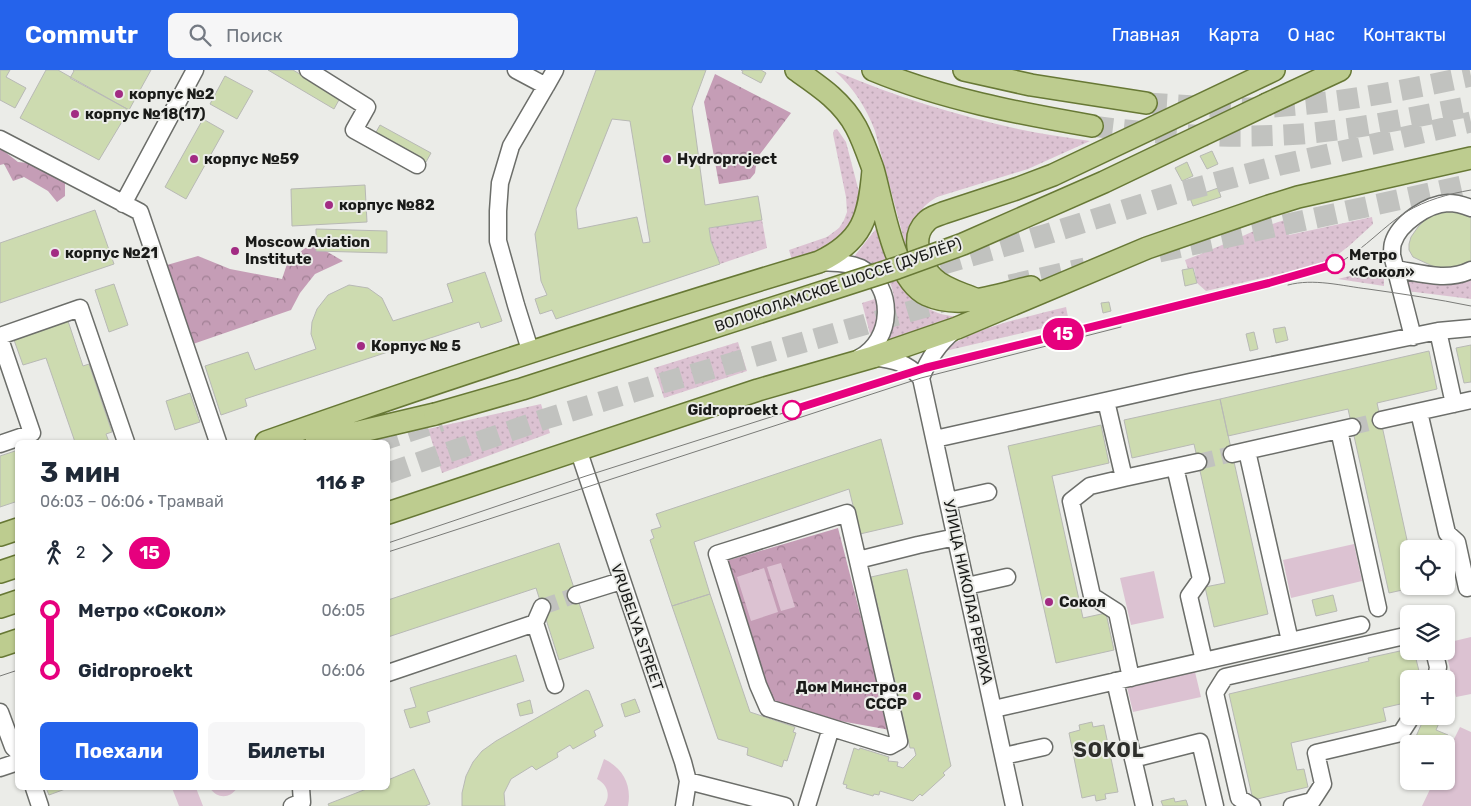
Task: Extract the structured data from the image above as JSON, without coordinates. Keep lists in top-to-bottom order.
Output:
{
  "streets": {
    "main road": ["ВОЛОКОЛАМСКОЕ ШОССЕ (ДУБЛЁР)"],
    "street": ["УЛИЦА НИКОЛАЯ РЕРИХА", "VRUBELYA STREET"]
  },
  "districts": ["SOKOL"],
  "places": [
    "корпус №2",
    "корпус №18(17)",
    "корпус №59",
    "Hydroproject",
    "корпус №82",
    "Moscow Aviation Institute",
    "корпус №21",
    "Метро «Сокол»",
    "Корпус № 5",
    "Gidroproekt",
    "Сокол",
    "Дом Минстроя СССР"
  ],
  "lines": ["tram line 15"],
  "page": {
    "header": "Commutr",
    "search": "Поиск",
    "nav": [
      "Главная",
      "Карта",
      "О нас",
      "Контакты"
    ],
    "on_map": "15",
    "heading": ["3 мин", "06:03 – 06:06 · Трамвай", "116 ₽"],
    "legs": ["2", "15"],
    "map_buttons": ["+", "−"],
    "list": [
      {
        "name": "Метро «Сокол»",
        "value": "06:05"
      },
      {
        "name": "Gidroproekt",
        "value": "06:06"
      }
    ],
    "buttons": ["Поехали", "Билеты"]
  }
}
